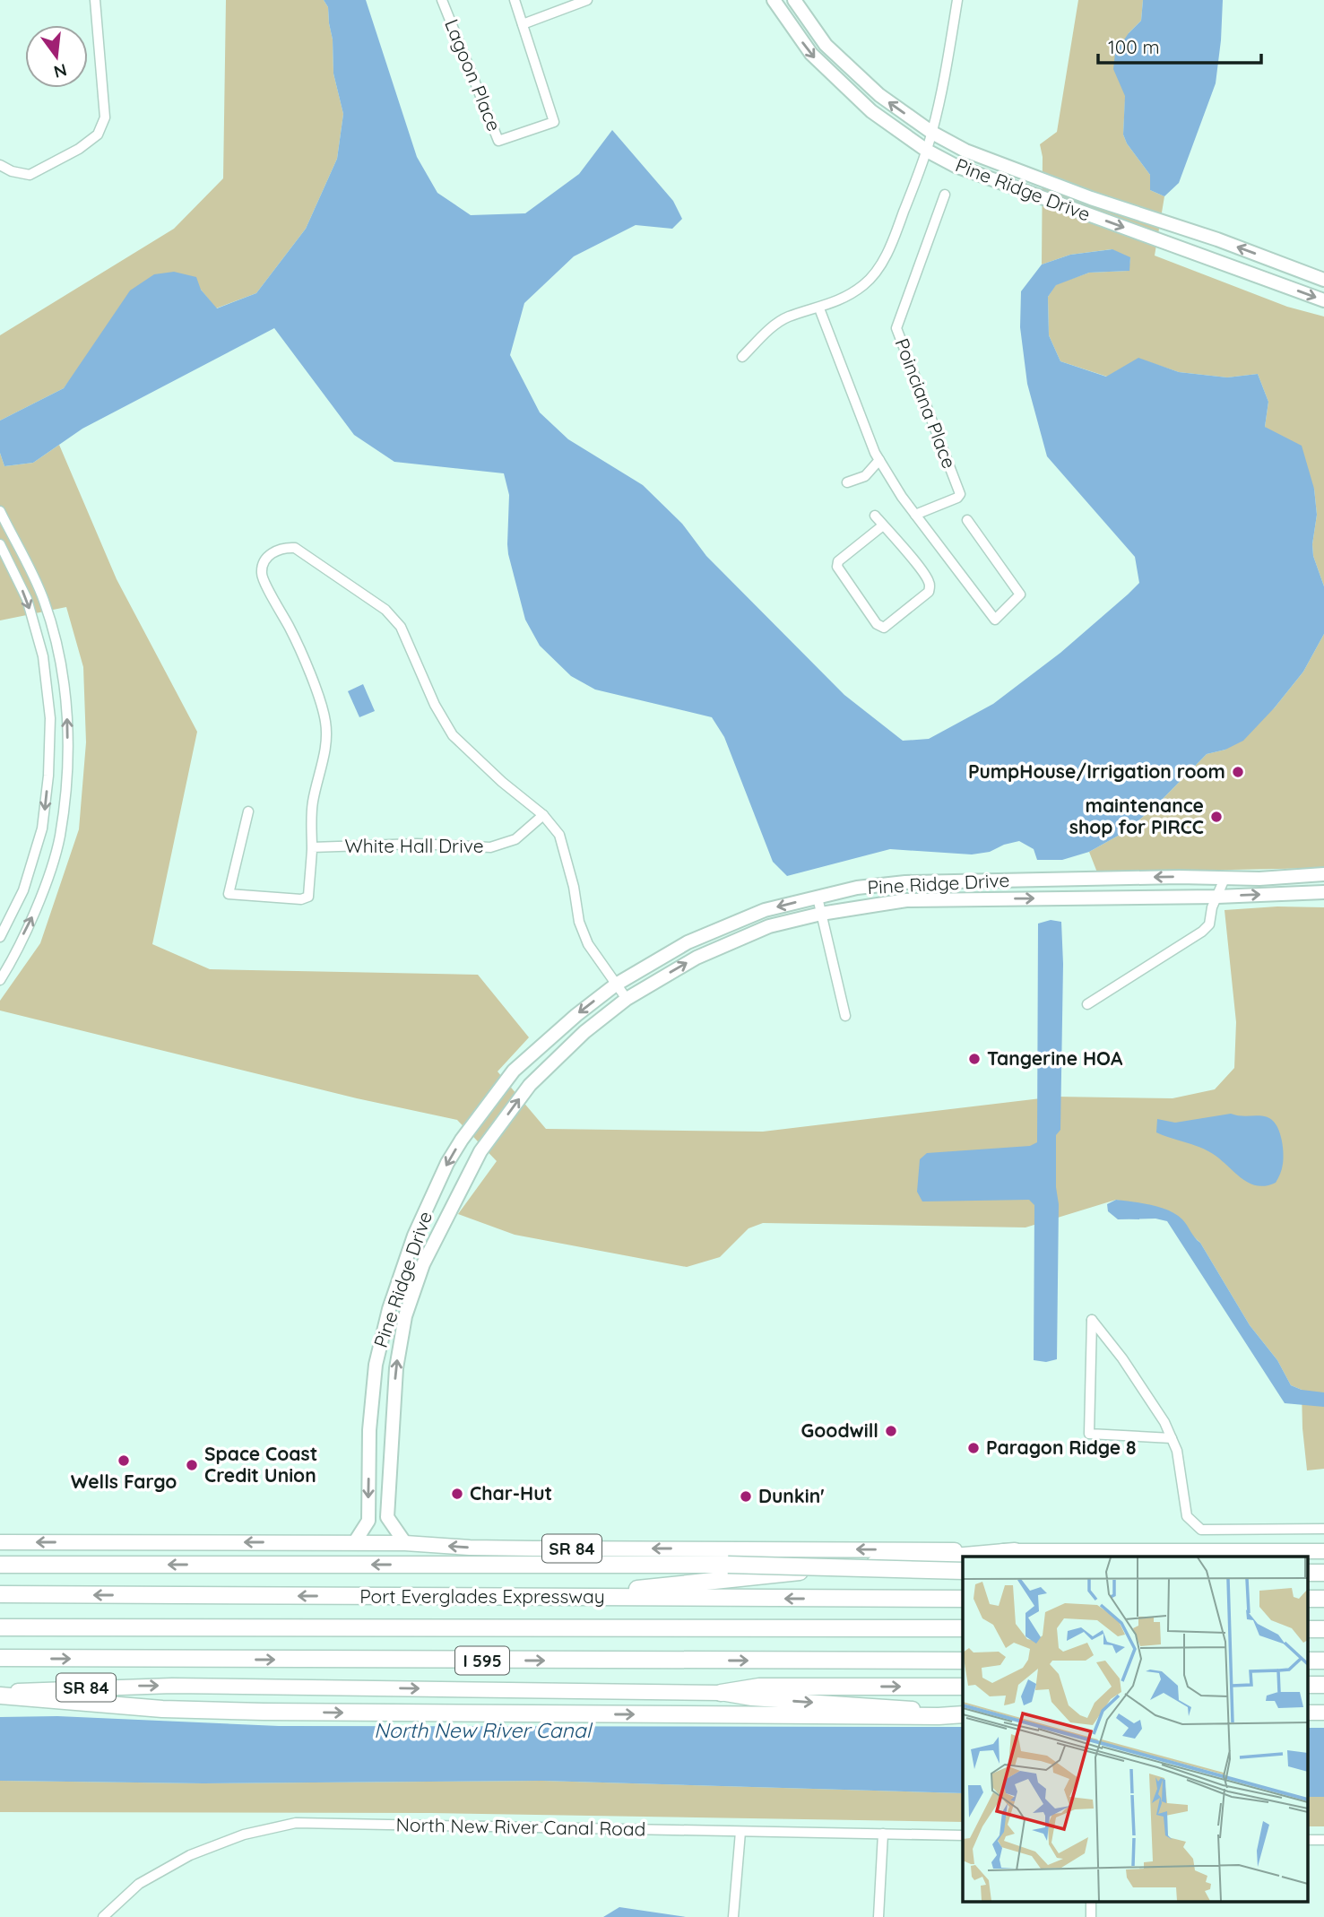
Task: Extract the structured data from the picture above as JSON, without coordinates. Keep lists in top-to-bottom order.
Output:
{
  "streets": {
    "highway": ["Port Everglades Expressway", "I 595"],
    "main road": ["SR 84"],
    "street": [
      "Lagoon Place",
      "Pine Ridge Drive",
      "Poinciana Place",
      "White Hall Drive",
      "North New River Canal Road"
    ]
  },
  "crossings": [
    ["Pine Ridge Drive", "SR 84"]
  ],
  "water": ["North New River Canal"],
  "places": [
    "PumpHouse/Irrigation room",
    "maintenance shop for PIRCC",
    "Tangerine HOA",
    "Goodwill",
    "Paragon Ridge 8",
    "Wells Fargo",
    "Space Coast Credit Union",
    "Char-Hut",
    "Dunkin'"
  ],
  "scale_bar": "100 m",
  "north": "bottom"
}
